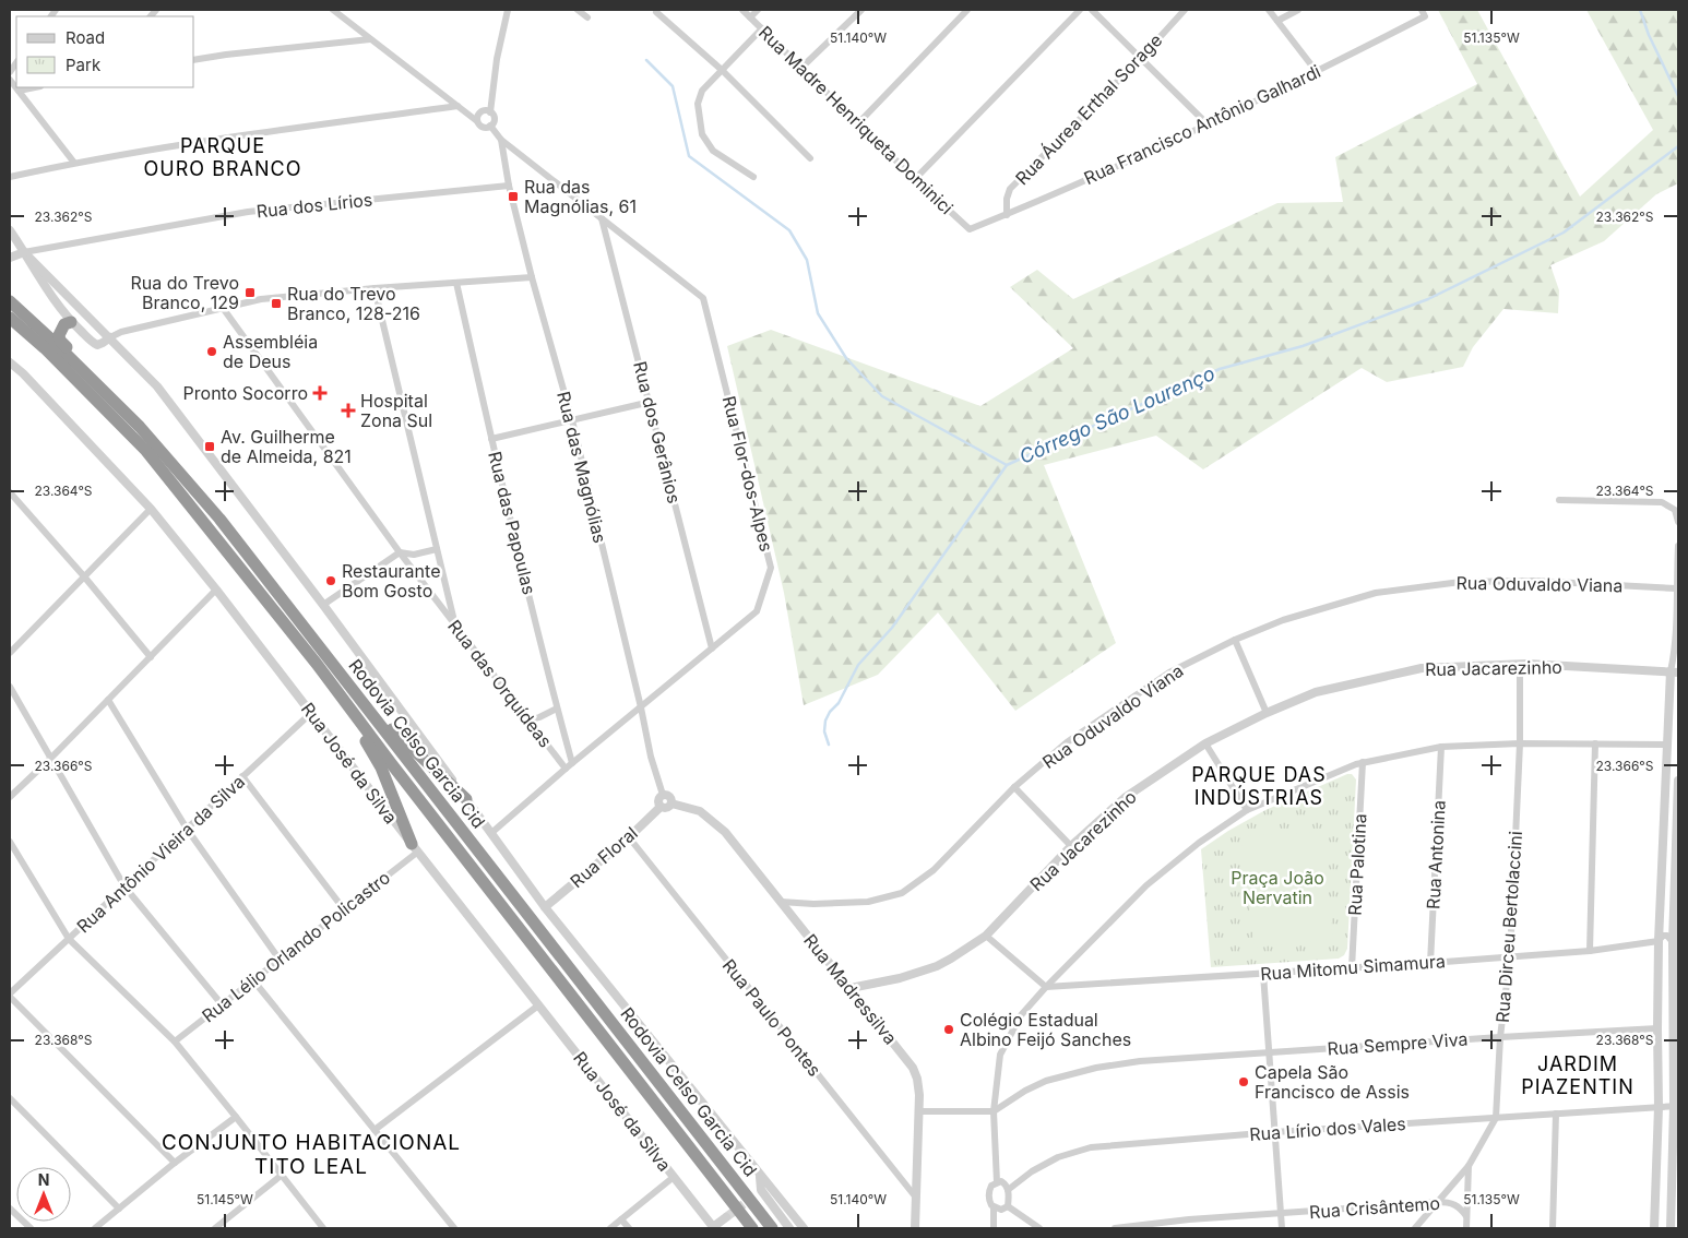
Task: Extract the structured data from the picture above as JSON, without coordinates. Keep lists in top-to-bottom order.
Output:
{
  "streets": {
    "highway": ["Rodovia Celso Garcia Cid"],
    "street": [
      "Rua Áurea Erthal Sorage",
      "Rua Madre Henriqueta Dominici",
      "Rua Francisco Antônio Galhardi",
      "Rua dos Lírios",
      "Rua dos Gerânios",
      "Rua das Magnólias",
      "Rua Flor-dos-Alpes",
      "Rua das Papoulas",
      "Rua Oduvaldo Viana",
      "Rua Jacarezinho",
      "Rua das Orquídeas",
      "Rua José da Silva",
      "Rua Antônio Vieira da Silva",
      "Rua Antonina",
      "Rua Floral",
      "Rua Palotina",
      "Rua Dirceu Bertolaccini",
      "Rua Lélio Orlando Policastro",
      "Rua Mitomu Simamura",
      "Rua Madressilva",
      "Rua Paulo Pontes",
      "Rua Sempre Viva",
      "Rua Lírio dos Vales",
      "Rua Crisântemo"
    ]
  },
  "crossings": [
    ["Rua Áurea Erthal Sorage", "Rua Francisco Antônio Galhardi"],
    ["Rua Madre Henriqueta Dominici", "Rua Francisco Antônio Galhardi"],
    ["Rua dos Lírios", "Rua das Magnólias"],
    ["Rua dos Gerânios", "Rua Flor-dos-Alpes"],
    ["Rua das Magnólias", "Rua Flor-dos-Alpes"],
    ["Rua das Magnólias", "Rua Floral"],
    ["Rua das Magnólias", "Rua Madressilva"],
    ["Rua Flor-dos-Alpes", "Rua das Papoulas"],
    ["Rua Flor-dos-Alpes", "Rua das Orquídeas"],
    ["Rua Oduvaldo Viana", "Rua Madressilva"],
    ["Rua Jacarezinho", "Rua Dirceu Bertolaccini"],
    ["Rua Jacarezinho", "Rua Madressilva"],
    ["Rua José da Silva", "Rua Antônio Vieira da Silva"],
    ["Rua José da Silva", "Rua Lélio Orlando Policastro"],
    ["Rua Antonina", "Rua Mitomu Simamura"],
    ["Rua Floral", "Rua Madressilva"],
    ["Rua Floral", "Rua Paulo Pontes"],
    ["Rua Palotina", "Rua Mitomu Simamura"],
    ["Rua Dirceu Bertolaccini", "Rua Mitomu Simamura"],
    ["Rua Dirceu Bertolaccini", "Rua Sempre Viva"],
    ["Rua Dirceu Bertolaccini", "Rua Lírio dos Vales"],
    ["Rua Dirceu Bertolaccini", "Rua Crisântemo"],
    ["Rua Madressilva", "Rua Paulo Pontes"]
  ],
  "districts": [
    "PARQUE OURO BRANCO",
    "PARQUE DAS INDÚSTRIAS",
    "JARDIM PIAZENTIN",
    "CONJUNTO HABITACIONAL TITO LEAL"
  ],
  "water": ["Córrego São Lourenço"],
  "parks": ["Praça João Nervatin"],
  "places": {
    "transit": [
      "Rua das Magnólias, 61",
      "Rua do Trevo Branco, 129",
      "Rua do Trevo Branco, 128-216",
      "Av. Guilherme de Almeida, 821"
    ],
    "other": [
      "Assembléia de Deus",
      "Restaurante Bom Gosto",
      "Colégio Estadual Albino Feijó Sanches",
      "Capela São Francisco de Assis"
    ],
    "health": ["Pronto Socorro", "Hospital Zona Sul"]
  },
  "legend": ["Road", "Park"],
  "north": "top",
  "coordinates": [
    "51.140°W",
    "51.135°W",
    "23.362°S",
    "23.364°S",
    "23.366°S",
    "23.368°S",
    "51.145°W"
  ]
}
